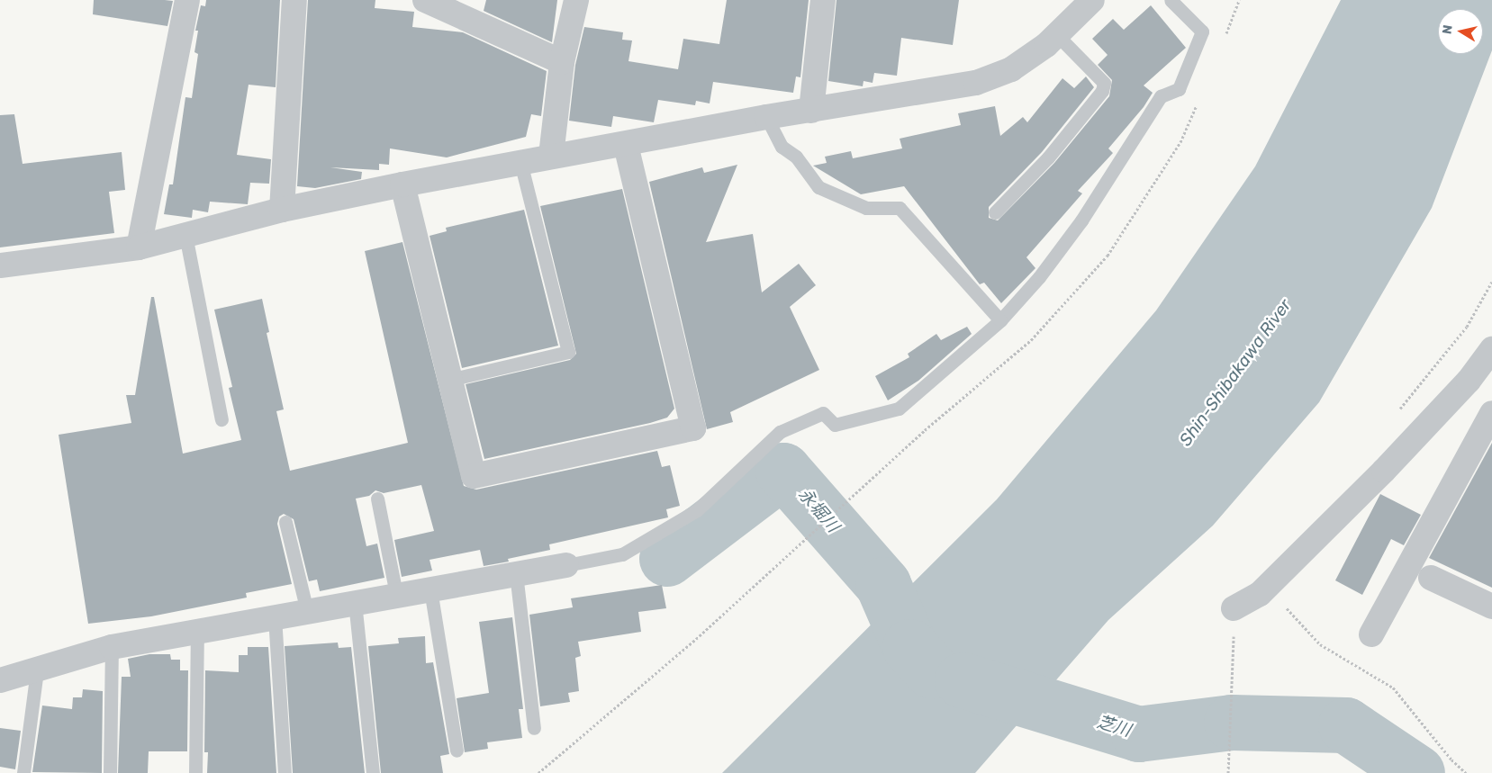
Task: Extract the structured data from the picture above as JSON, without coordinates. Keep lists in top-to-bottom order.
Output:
{
  "water": ["Shin-Shibakawa River", "永堀川", "芝川"],
  "north": "left"
}
